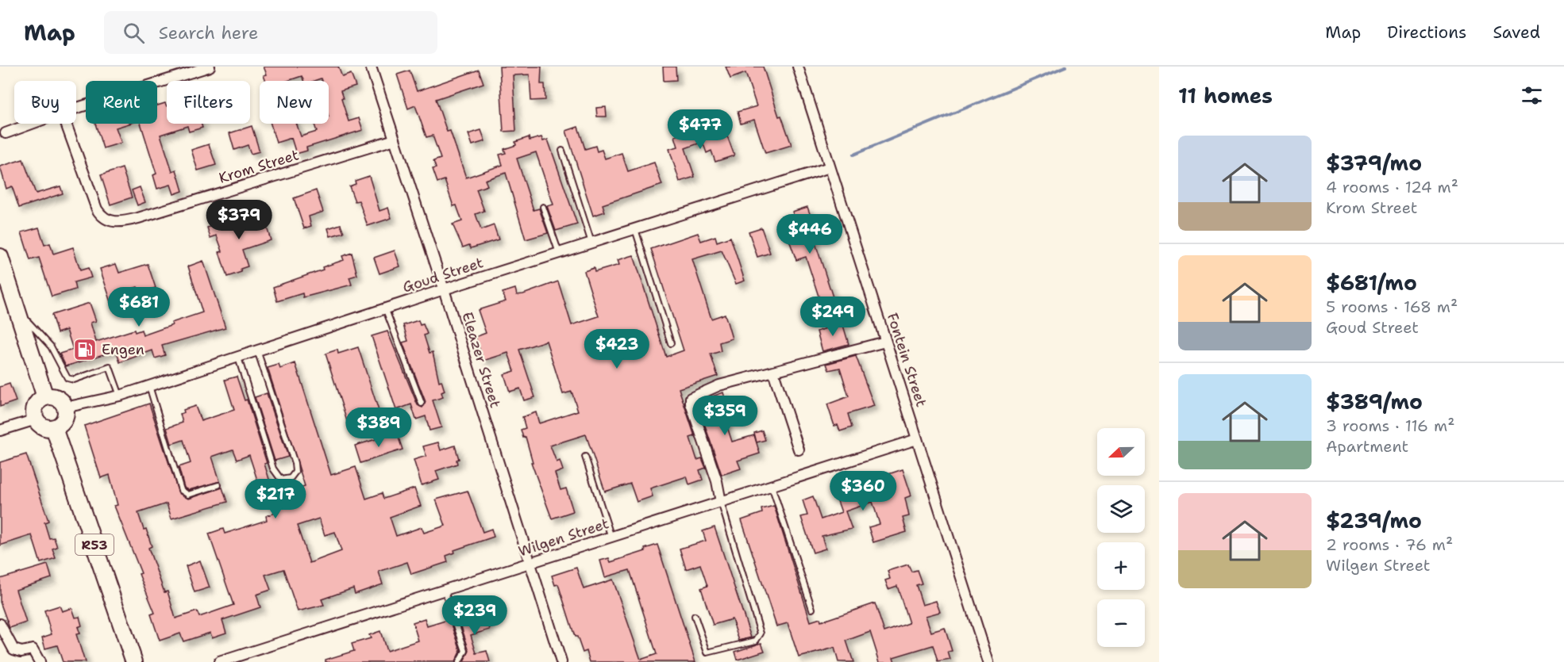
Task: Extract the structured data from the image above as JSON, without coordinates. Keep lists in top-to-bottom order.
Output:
{
  "streets": {
    "main road": ["R53"],
    "street": [
      "Krom Street",
      "Goud Street",
      "Eleazer Street",
      "Fontein Street",
      "Wilgen Street"
    ]
  },
  "crossings": [
    ["Krom Street", "Eleazer Street"],
    ["Goud Street", "Eleazer Street"],
    ["Goud Street", "Fontein Street"],
    ["Goud Street", "R53"],
    ["Eleazer Street", "Wilgen Street"],
    ["Fontein Street", "Wilgen Street"]
  ],
  "places": {
    "fuel station": ["Engen"]
  },
  "north": "left",
  "page": {
    "header": "Map",
    "search": "Search here",
    "nav": ["Map", "Directions", "Saved"],
    "heading": "11 homes",
    "chip": [
      "Buy",
      "Rent",
      "Filters",
      "New"
    ],
    "price": [
      "$477",
      "$379",
      "$446",
      "$681",
      "$249",
      "$423",
      "$359",
      "$389",
      "$360",
      "$217",
      "$239"
    ],
    "list": [
      {
        "name": "$379/mo",
        "note": "4 rooms · 124 m² · Krom Street"
      },
      {
        "name": "$681/mo",
        "note": "5 rooms · 168 m² · Goud Street"
      },
      {
        "name": "$389/mo",
        "note": "3 rooms · 116 m² · Apartment"
      },
      {
        "name": "$239/mo",
        "note": "2 rooms · 76 m² · Wilgen Street"
      }
    ],
    "map_buttons": ["+", "−"]
  }
}
